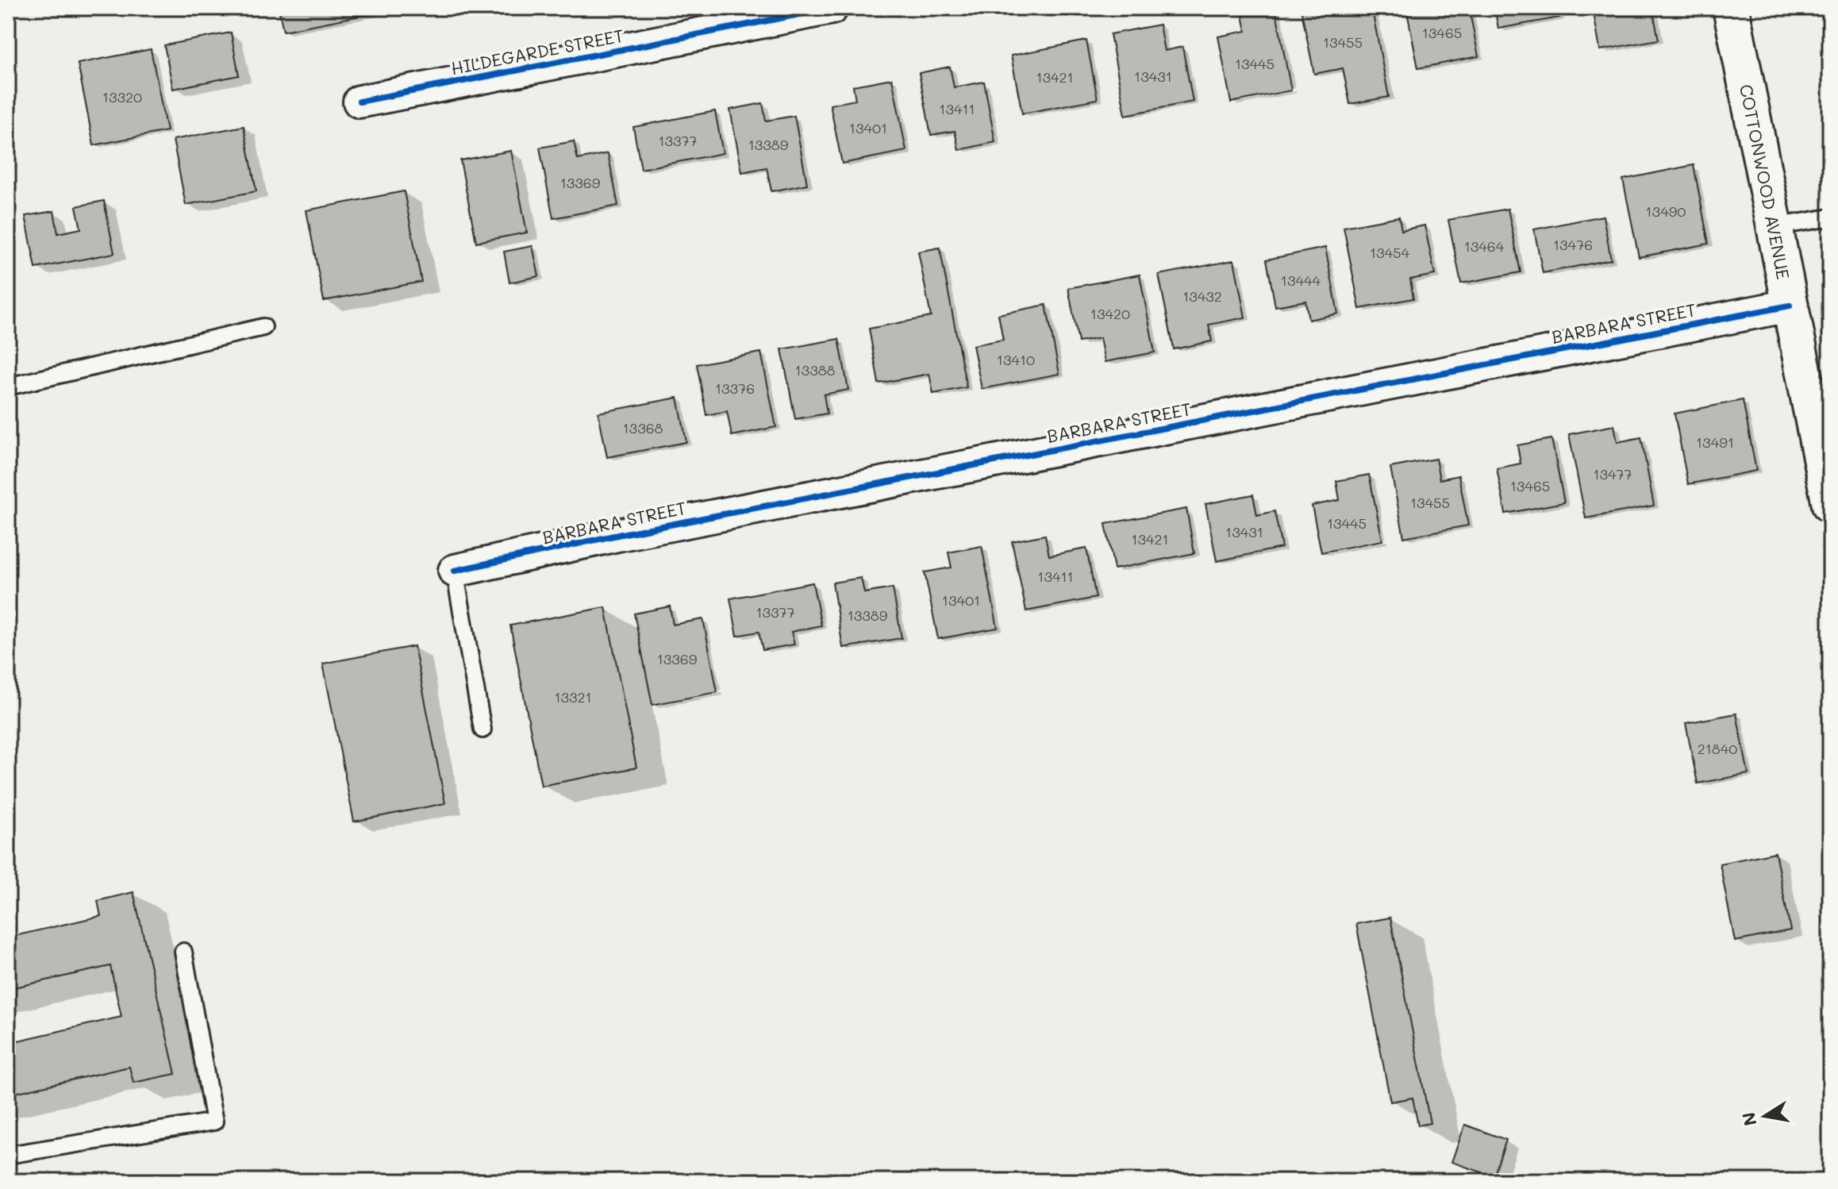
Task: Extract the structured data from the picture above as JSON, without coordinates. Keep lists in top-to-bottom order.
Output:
{
  "streets": {
    "street": ["HILDEGARDE STREET", "COTTONWOOD AVENUE", "BARBARA STREET"]
  },
  "crossings": [
    ["COTTONWOOD AVENUE", "BARBARA STREET"]
  ],
  "house_numbers": [
    "13465",
    "13455",
    "13445",
    "13431",
    "13421",
    "13320",
    "13411",
    "13401",
    "13377",
    "13389",
    "13369",
    "13490",
    "13476",
    "13464",
    "13454",
    "13444",
    "13432",
    "13420",
    "13410",
    "13388",
    "13376",
    "13368",
    "13491",
    "13477",
    "13465",
    "13455",
    "13445",
    "13431",
    "13421",
    "13411",
    "13401",
    "13377",
    "13389",
    "13369",
    "13321",
    "21840"
  ],
  "north": "left"
}
